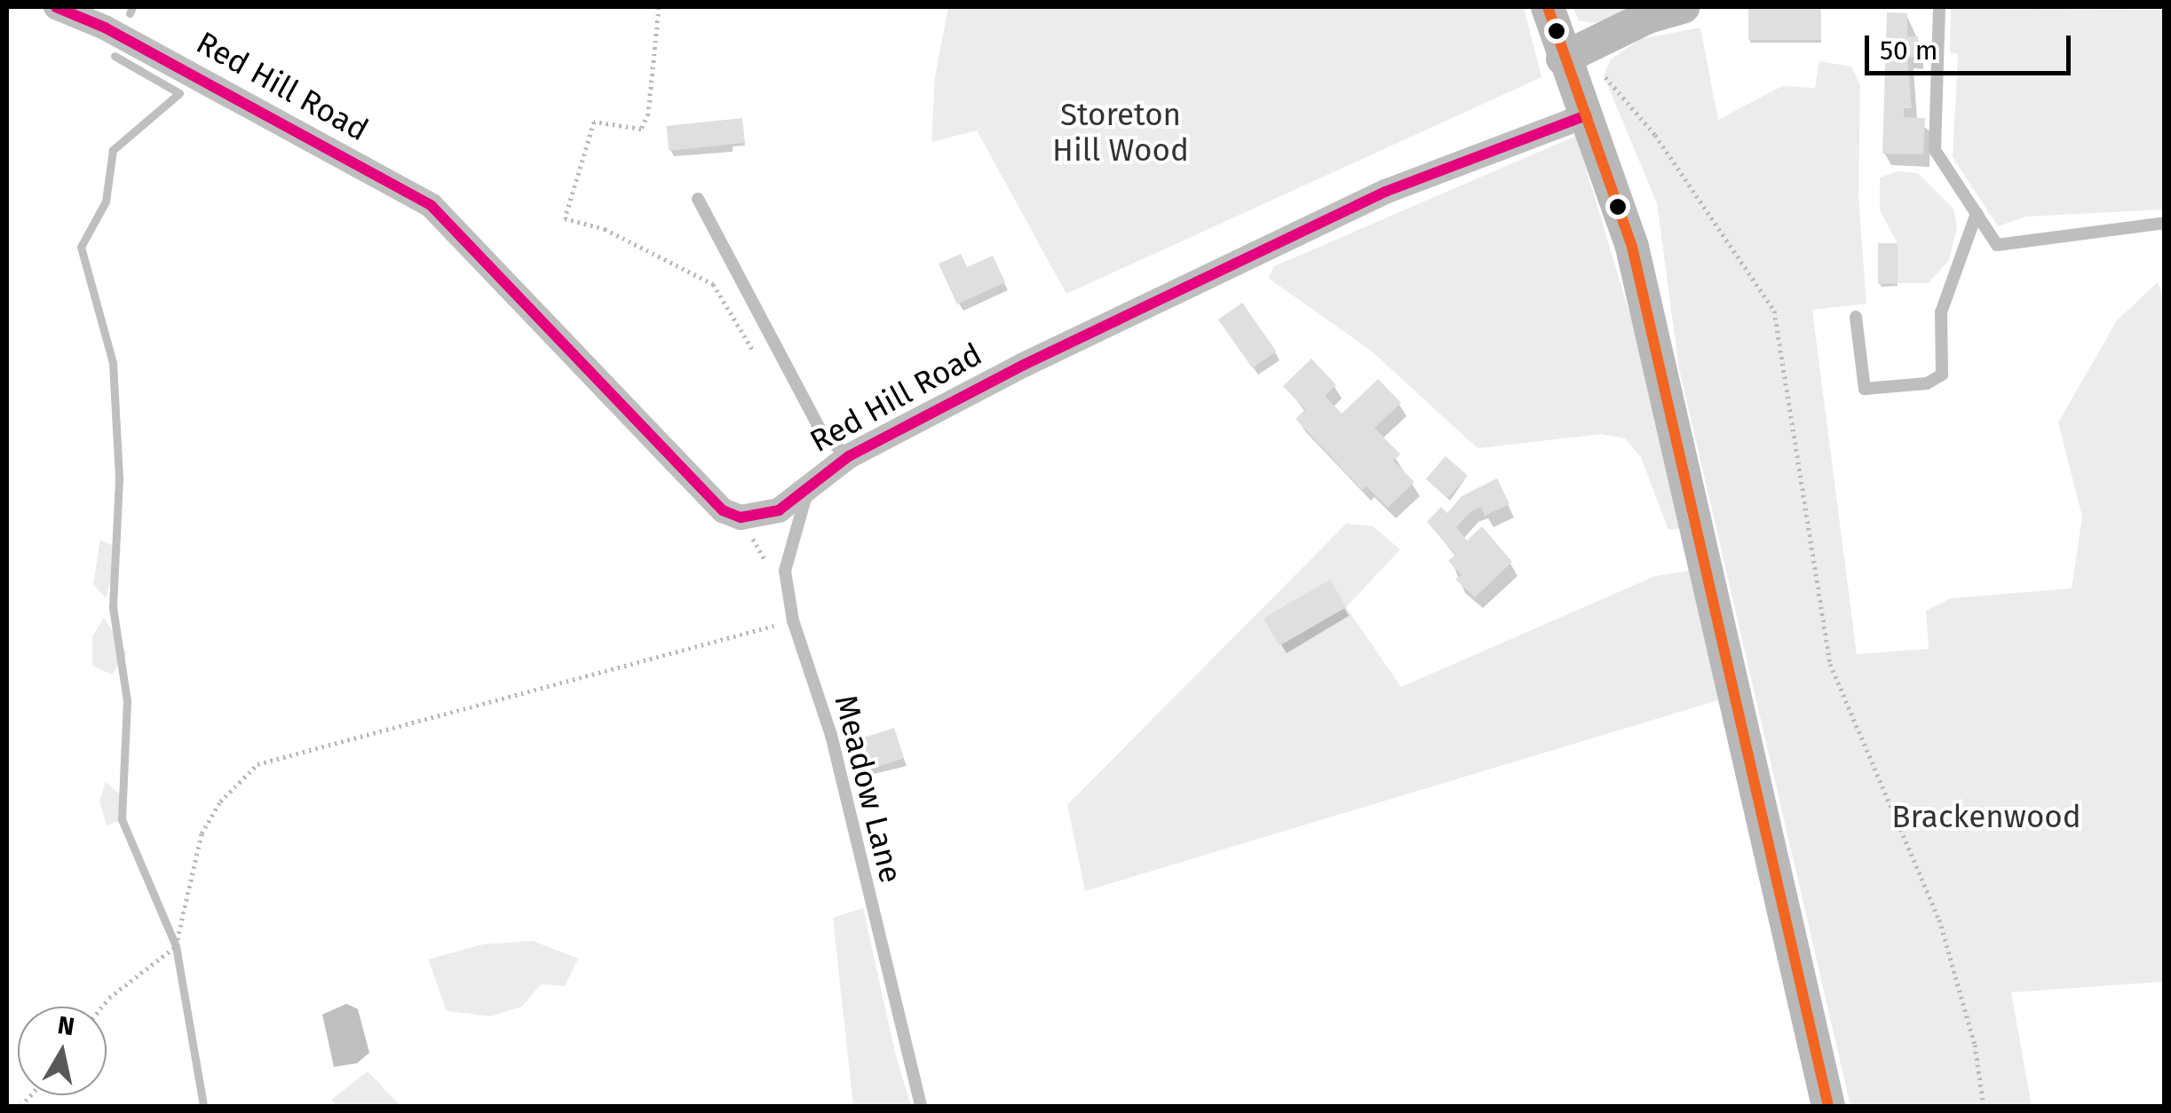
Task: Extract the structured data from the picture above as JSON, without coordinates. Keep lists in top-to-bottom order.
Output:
{
  "streets": {
    "street": ["Red Hill Road"],
    "lane": ["Meadow Lane"]
  },
  "crossings": [
    ["Red Hill Road", "Meadow Lane"]
  ],
  "parks": ["Storeton Hill Wood", "Brackenwood"],
  "scale_bar": "50 m",
  "north": "top"
}
